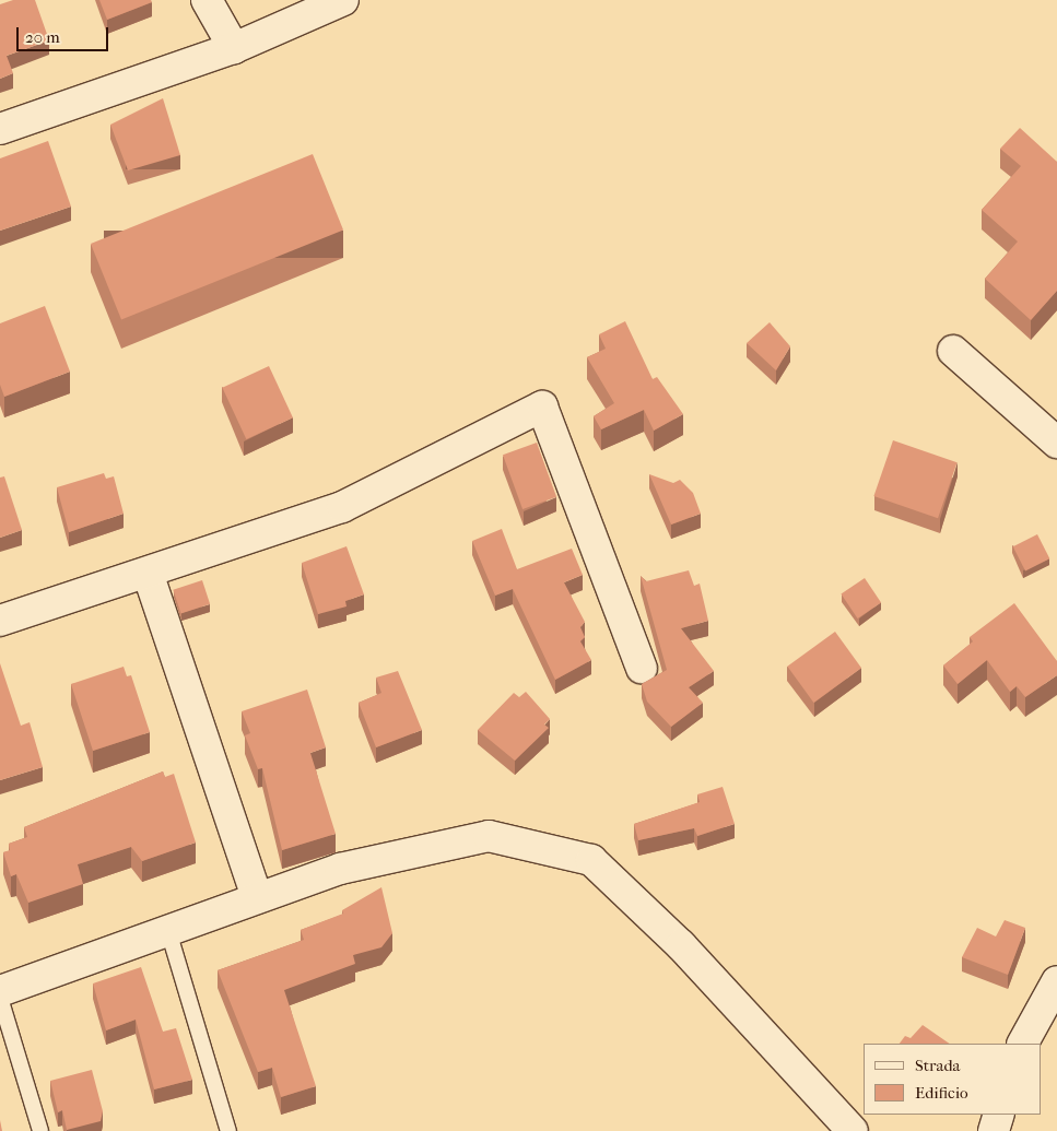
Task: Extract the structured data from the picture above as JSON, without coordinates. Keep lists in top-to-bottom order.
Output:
{
  "legend": ["Strada", "Edificio"],
  "scale_bar": "20 m"
}
